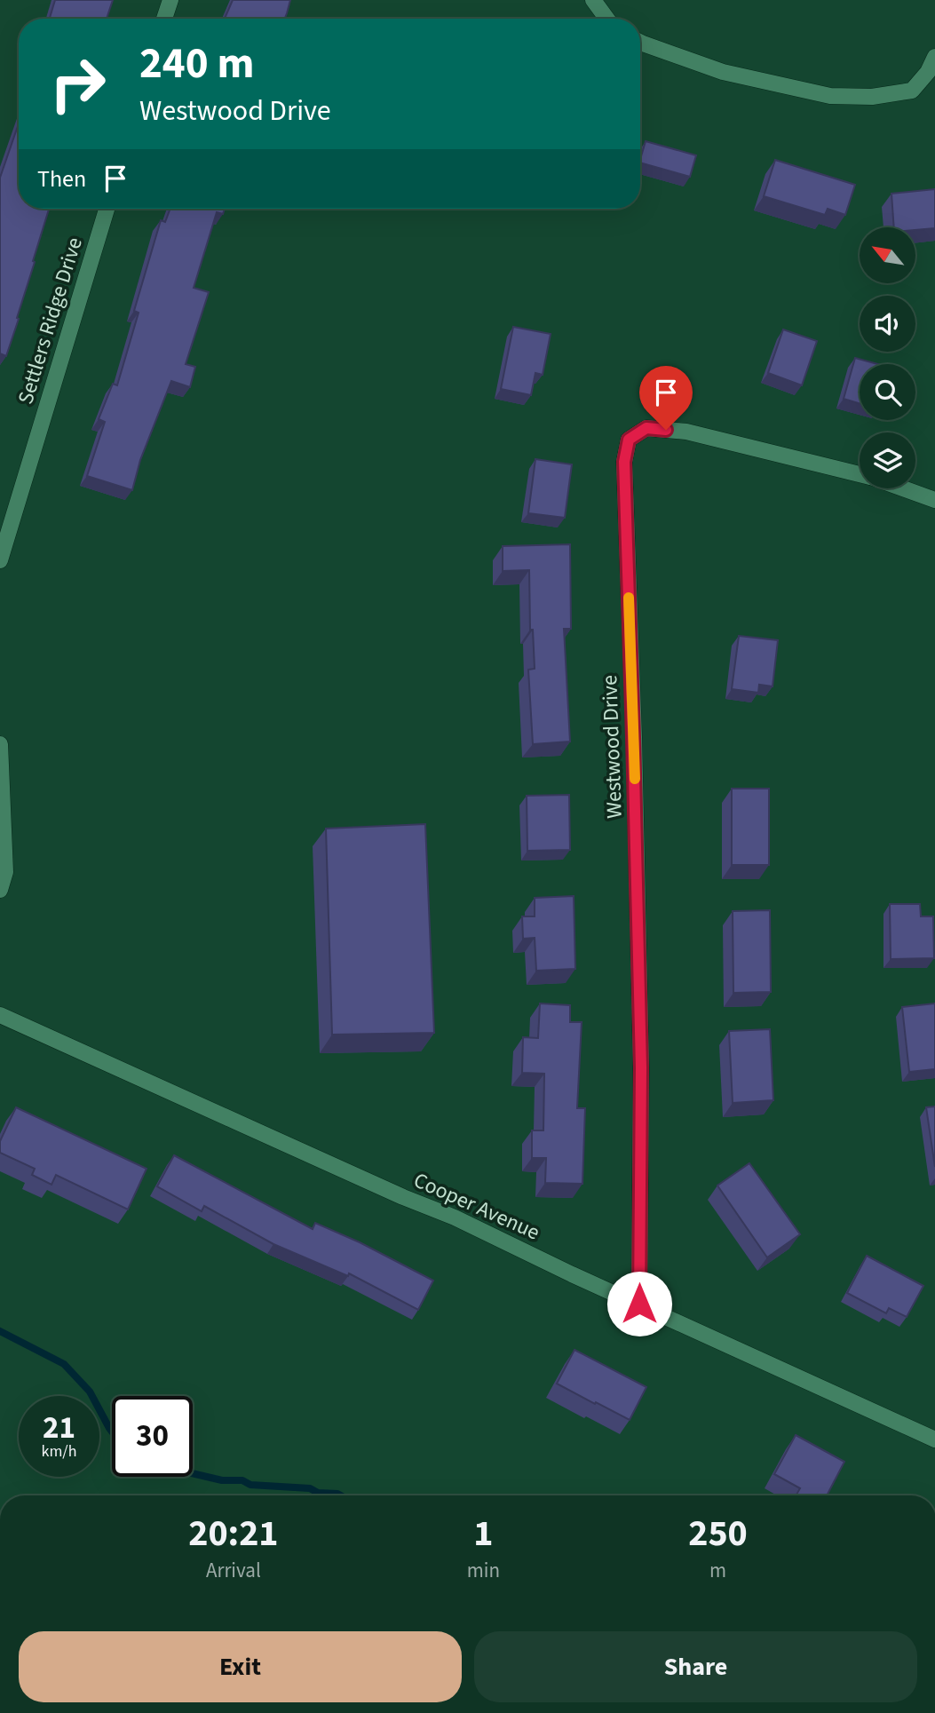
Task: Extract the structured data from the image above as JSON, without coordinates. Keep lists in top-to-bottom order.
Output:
{
  "streets": {
    "street": ["Settlers Ridge Drive", "Westwood Drive", "Cooper Avenue"]
  },
  "crossings": [
    ["Westwood Drive", "Cooper Avenue"]
  ],
  "north": "top left",
  "page": {
    "turn": ["240 m", "Westwood Drive"],
    "then": "Then",
    "speed": "21 km/h",
    "limit": "30",
    "eta": [
      "20:21",
      "Arrival",
      "1",
      "min",
      "250",
      "m"
    ],
    "buttons": ["Exit", "Share"]
  }
}
